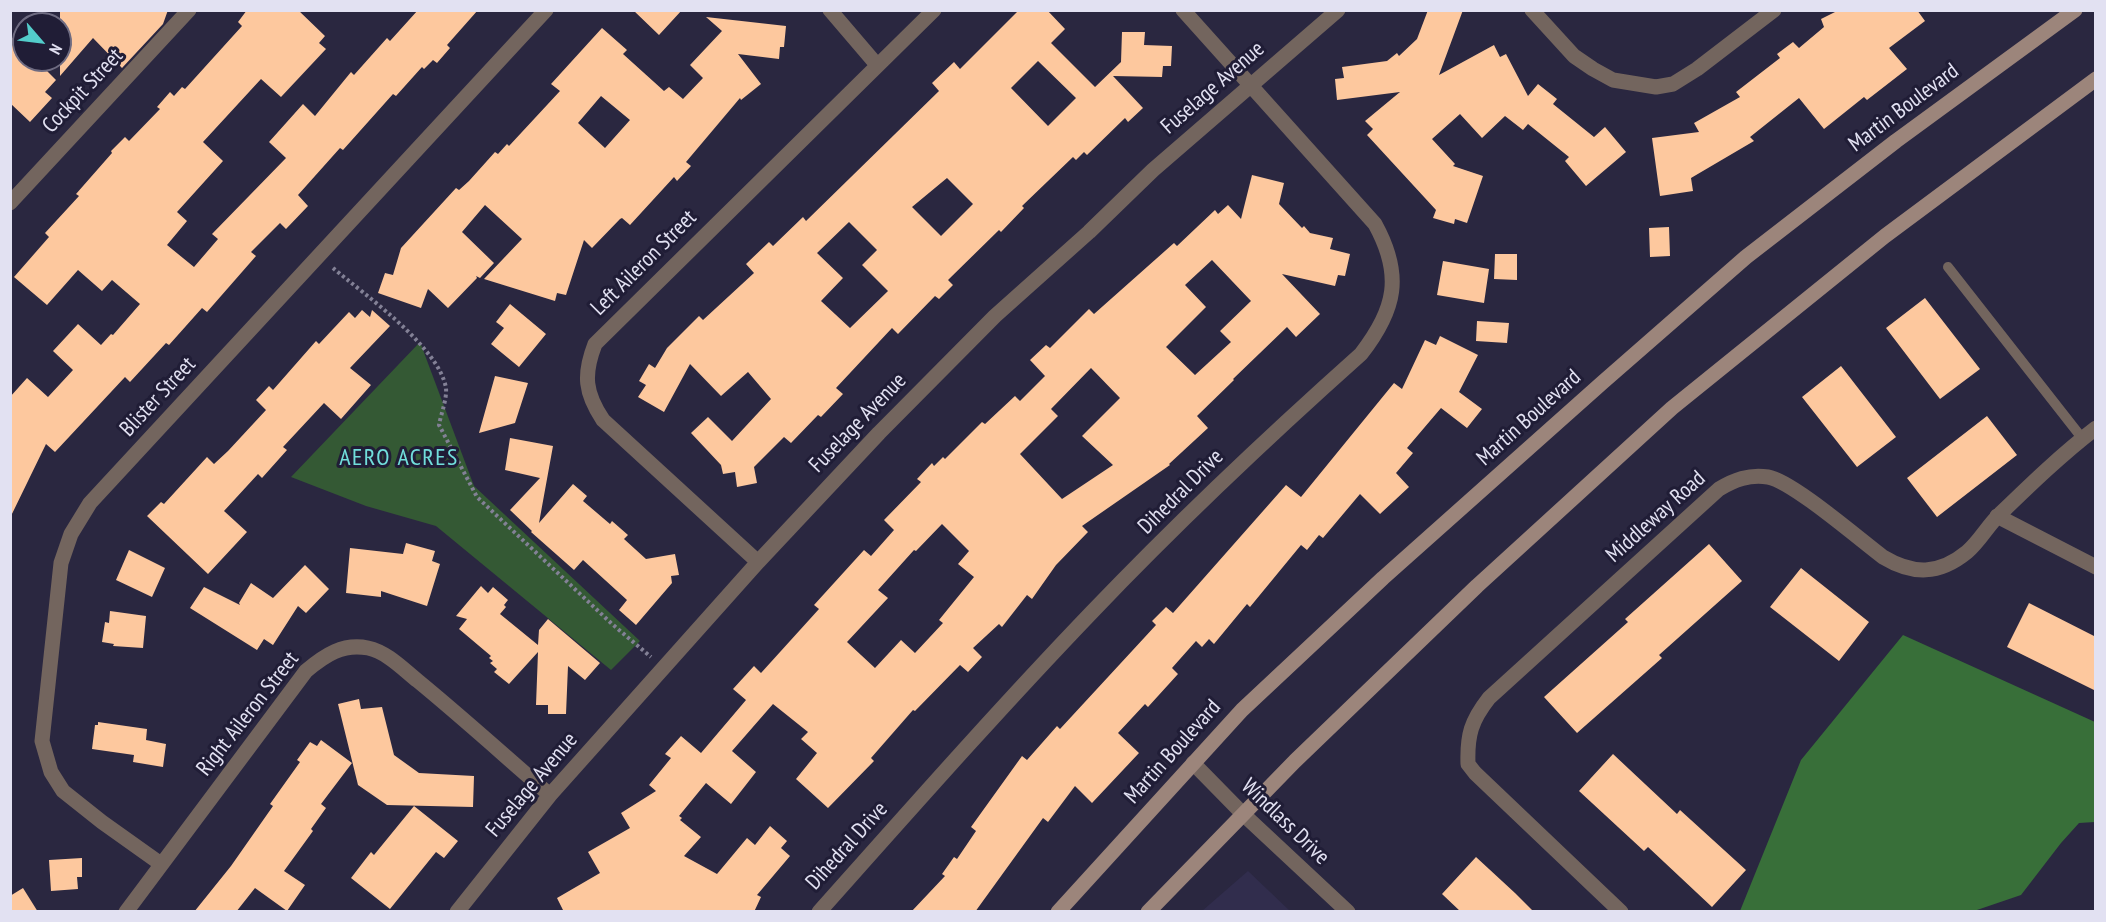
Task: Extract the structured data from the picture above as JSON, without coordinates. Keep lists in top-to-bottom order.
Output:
{
  "streets": {
    "main road": ["Martin Boulevard"],
    "street": [
      "Fuselage Avenue",
      "Cockpit Street",
      "Left Aileron Street",
      "Blister Street",
      "Dihedral Drive",
      "Middleway Road",
      "Right Aileron Street",
      "Windlass Drive"
    ]
  },
  "crossings": [
    ["Fuselage Avenue", "Left Aileron Street"],
    ["Fuselage Avenue", "Dihedral Drive"],
    ["Fuselage Avenue", "Right Aileron Street"],
    ["Martin Boulevard", "Windlass Drive"],
    ["Blister Street", "Right Aileron Street"]
  ],
  "districts": ["AERO ACRES"],
  "north": "bottom right"
}
